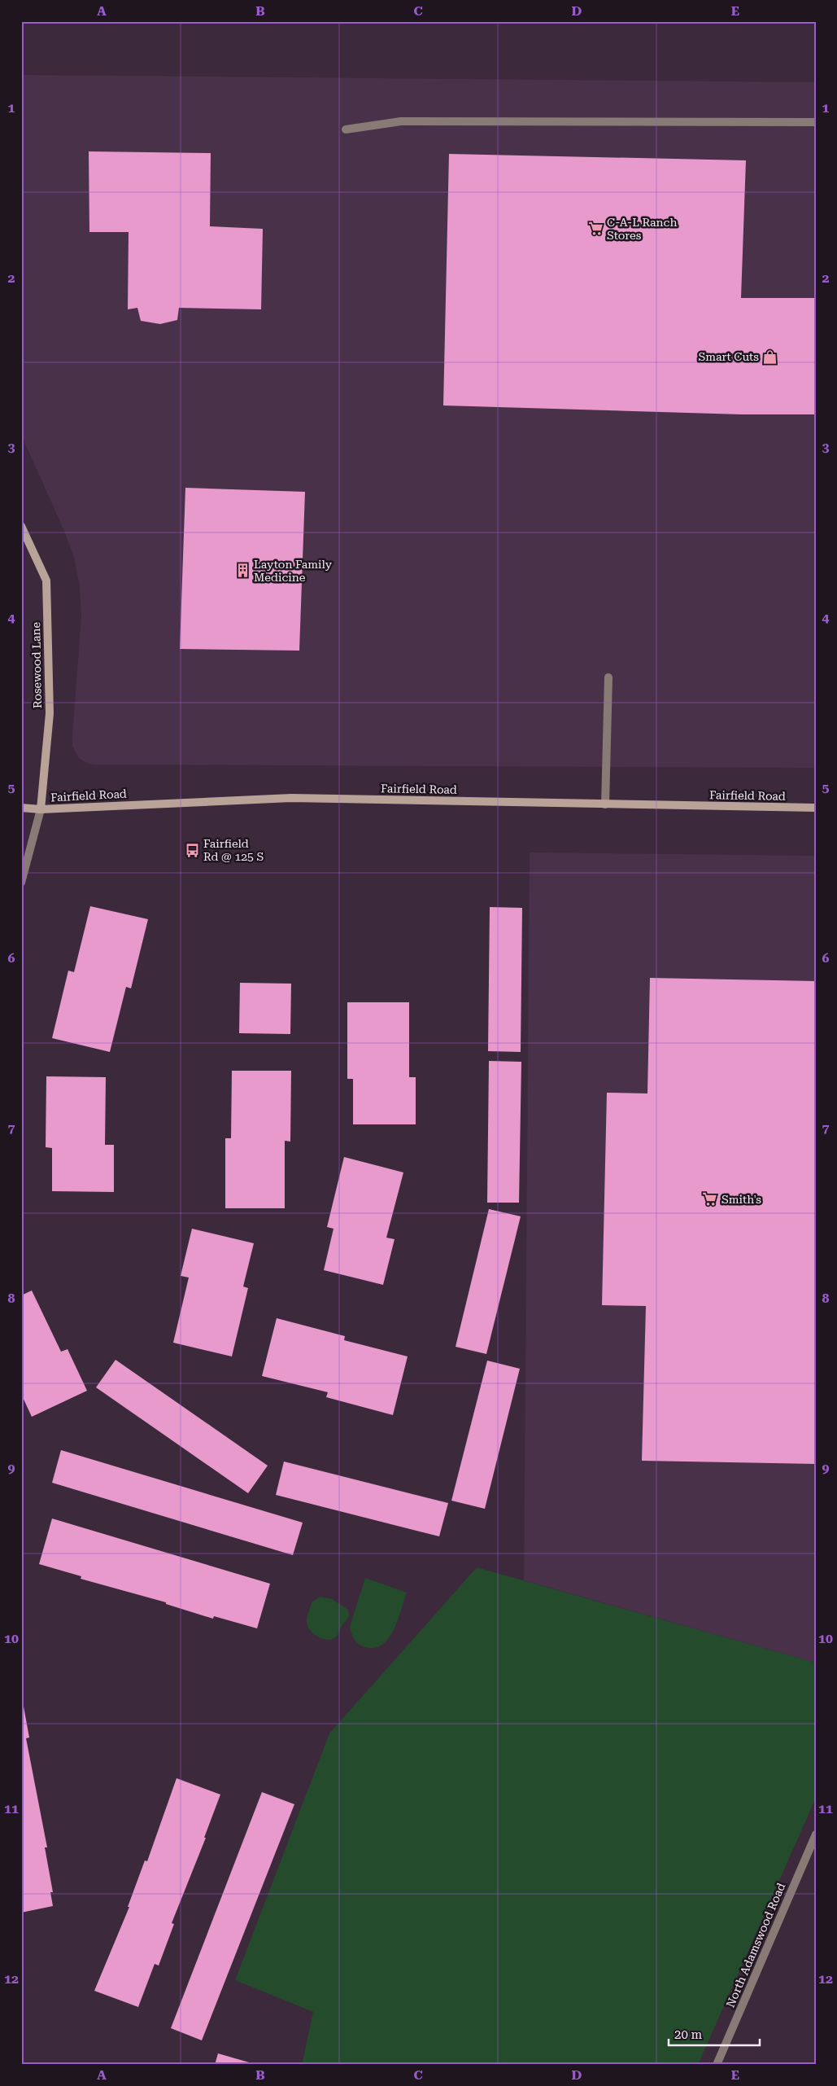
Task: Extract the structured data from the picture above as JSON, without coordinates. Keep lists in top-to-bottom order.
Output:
{
  "streets": {
    "street": ["Rosewood Lane", "Fairfield Road", "North Adamswood Road"]
  },
  "crossings": [
    ["Rosewood Lane", "Fairfield Road"]
  ],
  "places": {
    "supermarket": ["C-A-L Ranch Stores", "Smith's"],
    "shop": ["Smart Cuts"],
    "building": ["Layton Family Medicine"],
    "bus stop": ["Fairfield Rd @ 125 S"]
  },
  "scale_bar": "20 m",
  "grid": {
    "columns": [
      "A",
      "B",
      "C",
      "D",
      "E"
    ],
    "rows": [
      "1",
      "2",
      "3",
      "4",
      "5",
      "6",
      "7",
      "8",
      "9",
      "10",
      "11",
      "12"
    ]
  }
}
